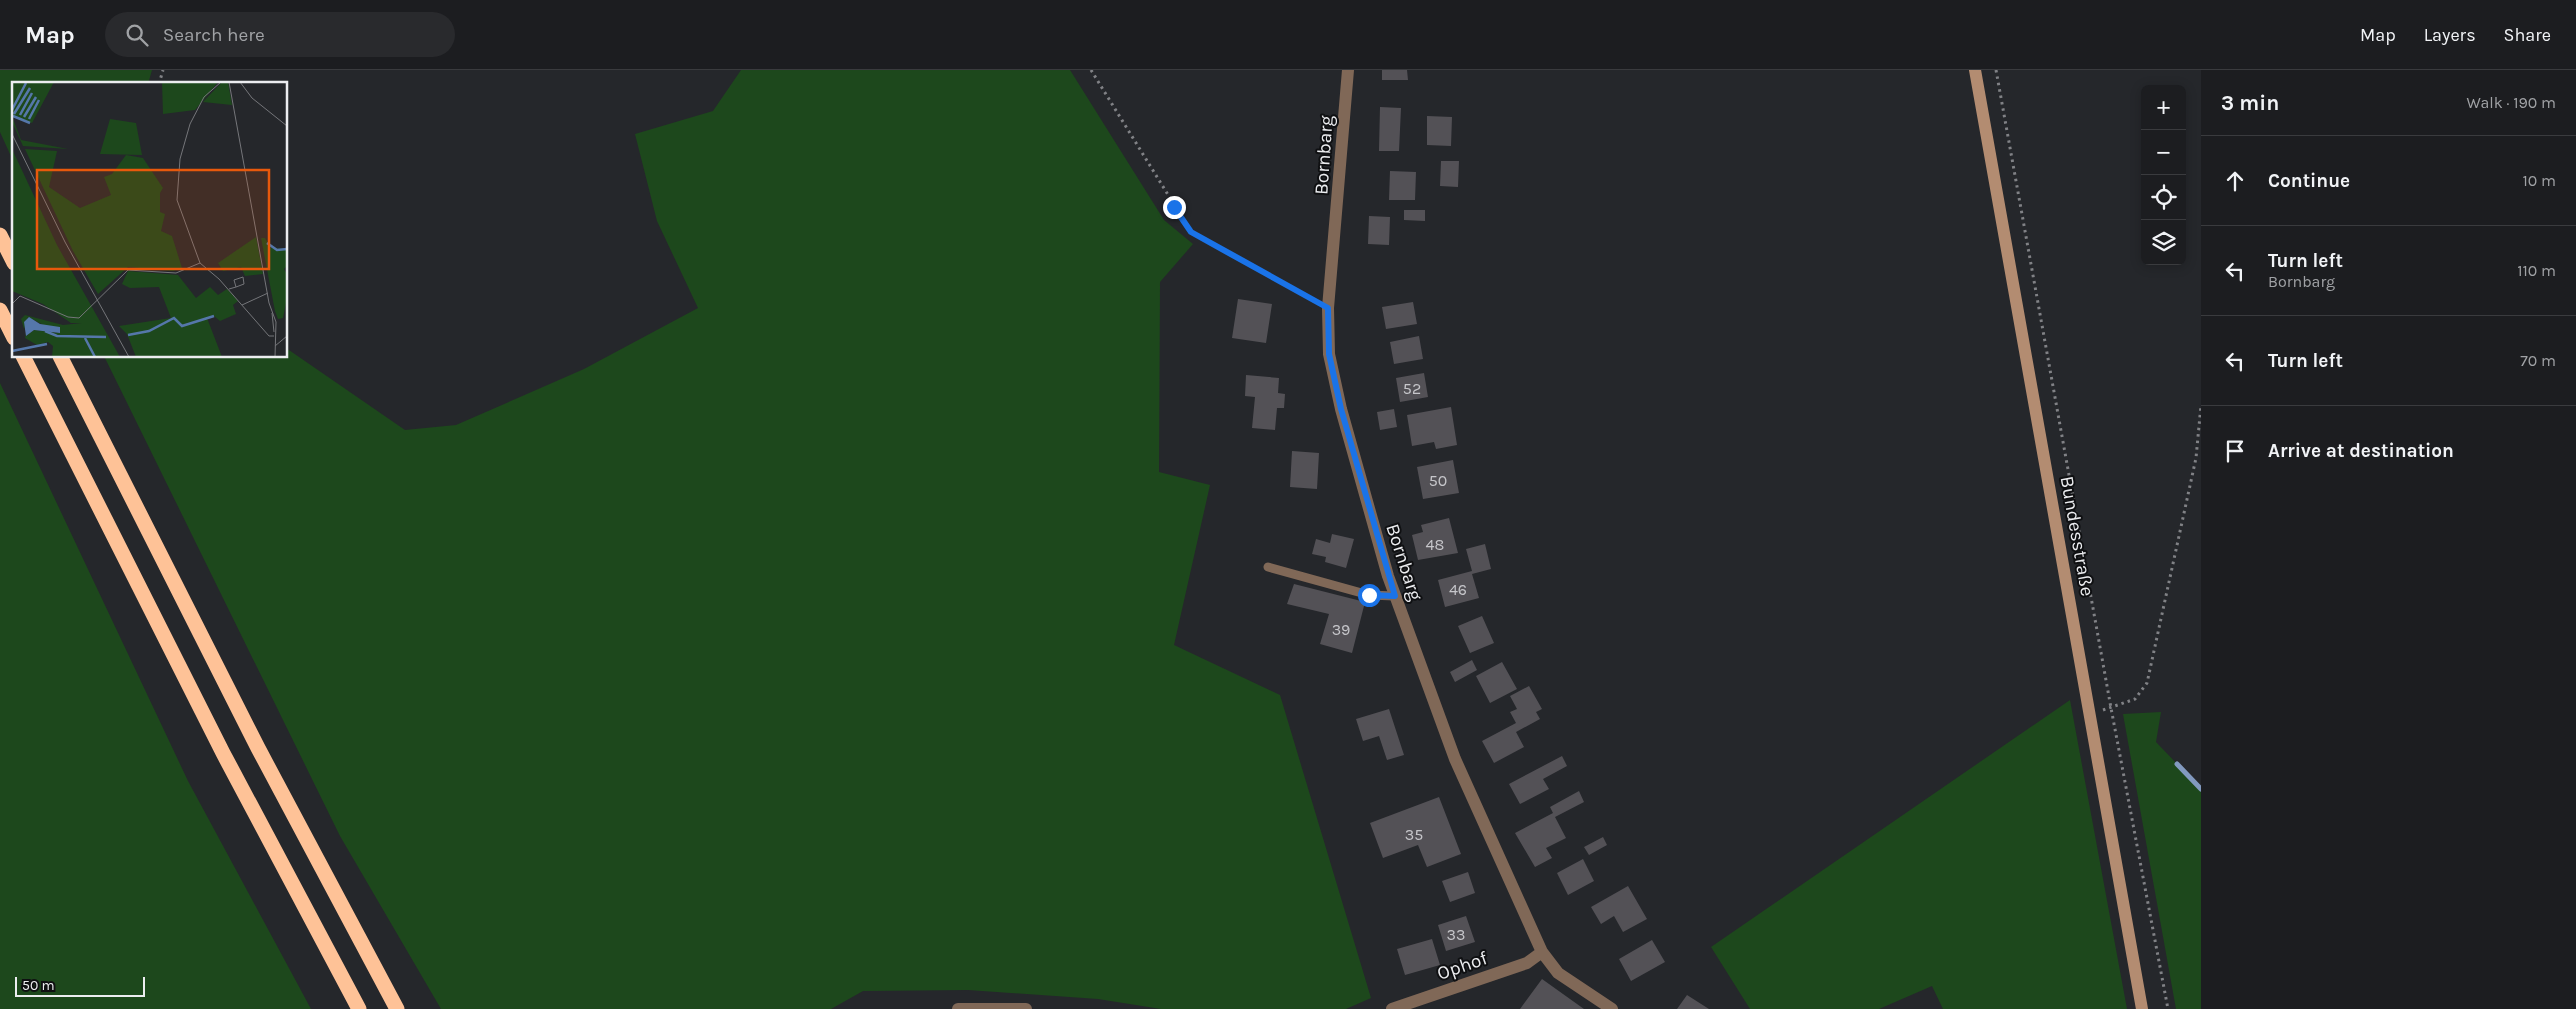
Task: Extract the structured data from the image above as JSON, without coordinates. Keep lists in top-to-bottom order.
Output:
{
  "streets": {
    "street": ["Bornbarg", "Bundesstraße", "Ophof"]
  },
  "crossings": [
    ["Bornbarg", "Ophof"]
  ],
  "house_numbers": [
    "52",
    "50",
    "48",
    "46",
    "39",
    "35",
    "33"
  ],
  "scale_bar": "50 m",
  "page": {
    "header": "Map",
    "search": "Search here",
    "nav": ["Map", "Layers", "Share"],
    "heading": ["3 min", "Walk · 190 m"],
    "map_buttons": ["+", "−"],
    "list": [
      ["Continue", "10 m"],
      ["Turn left", "Bornbarg", "110 m"],
      ["Turn left", "70 m"],
      "Arrive at destination"
    ],
    "scale": "50 m"
  }
}
